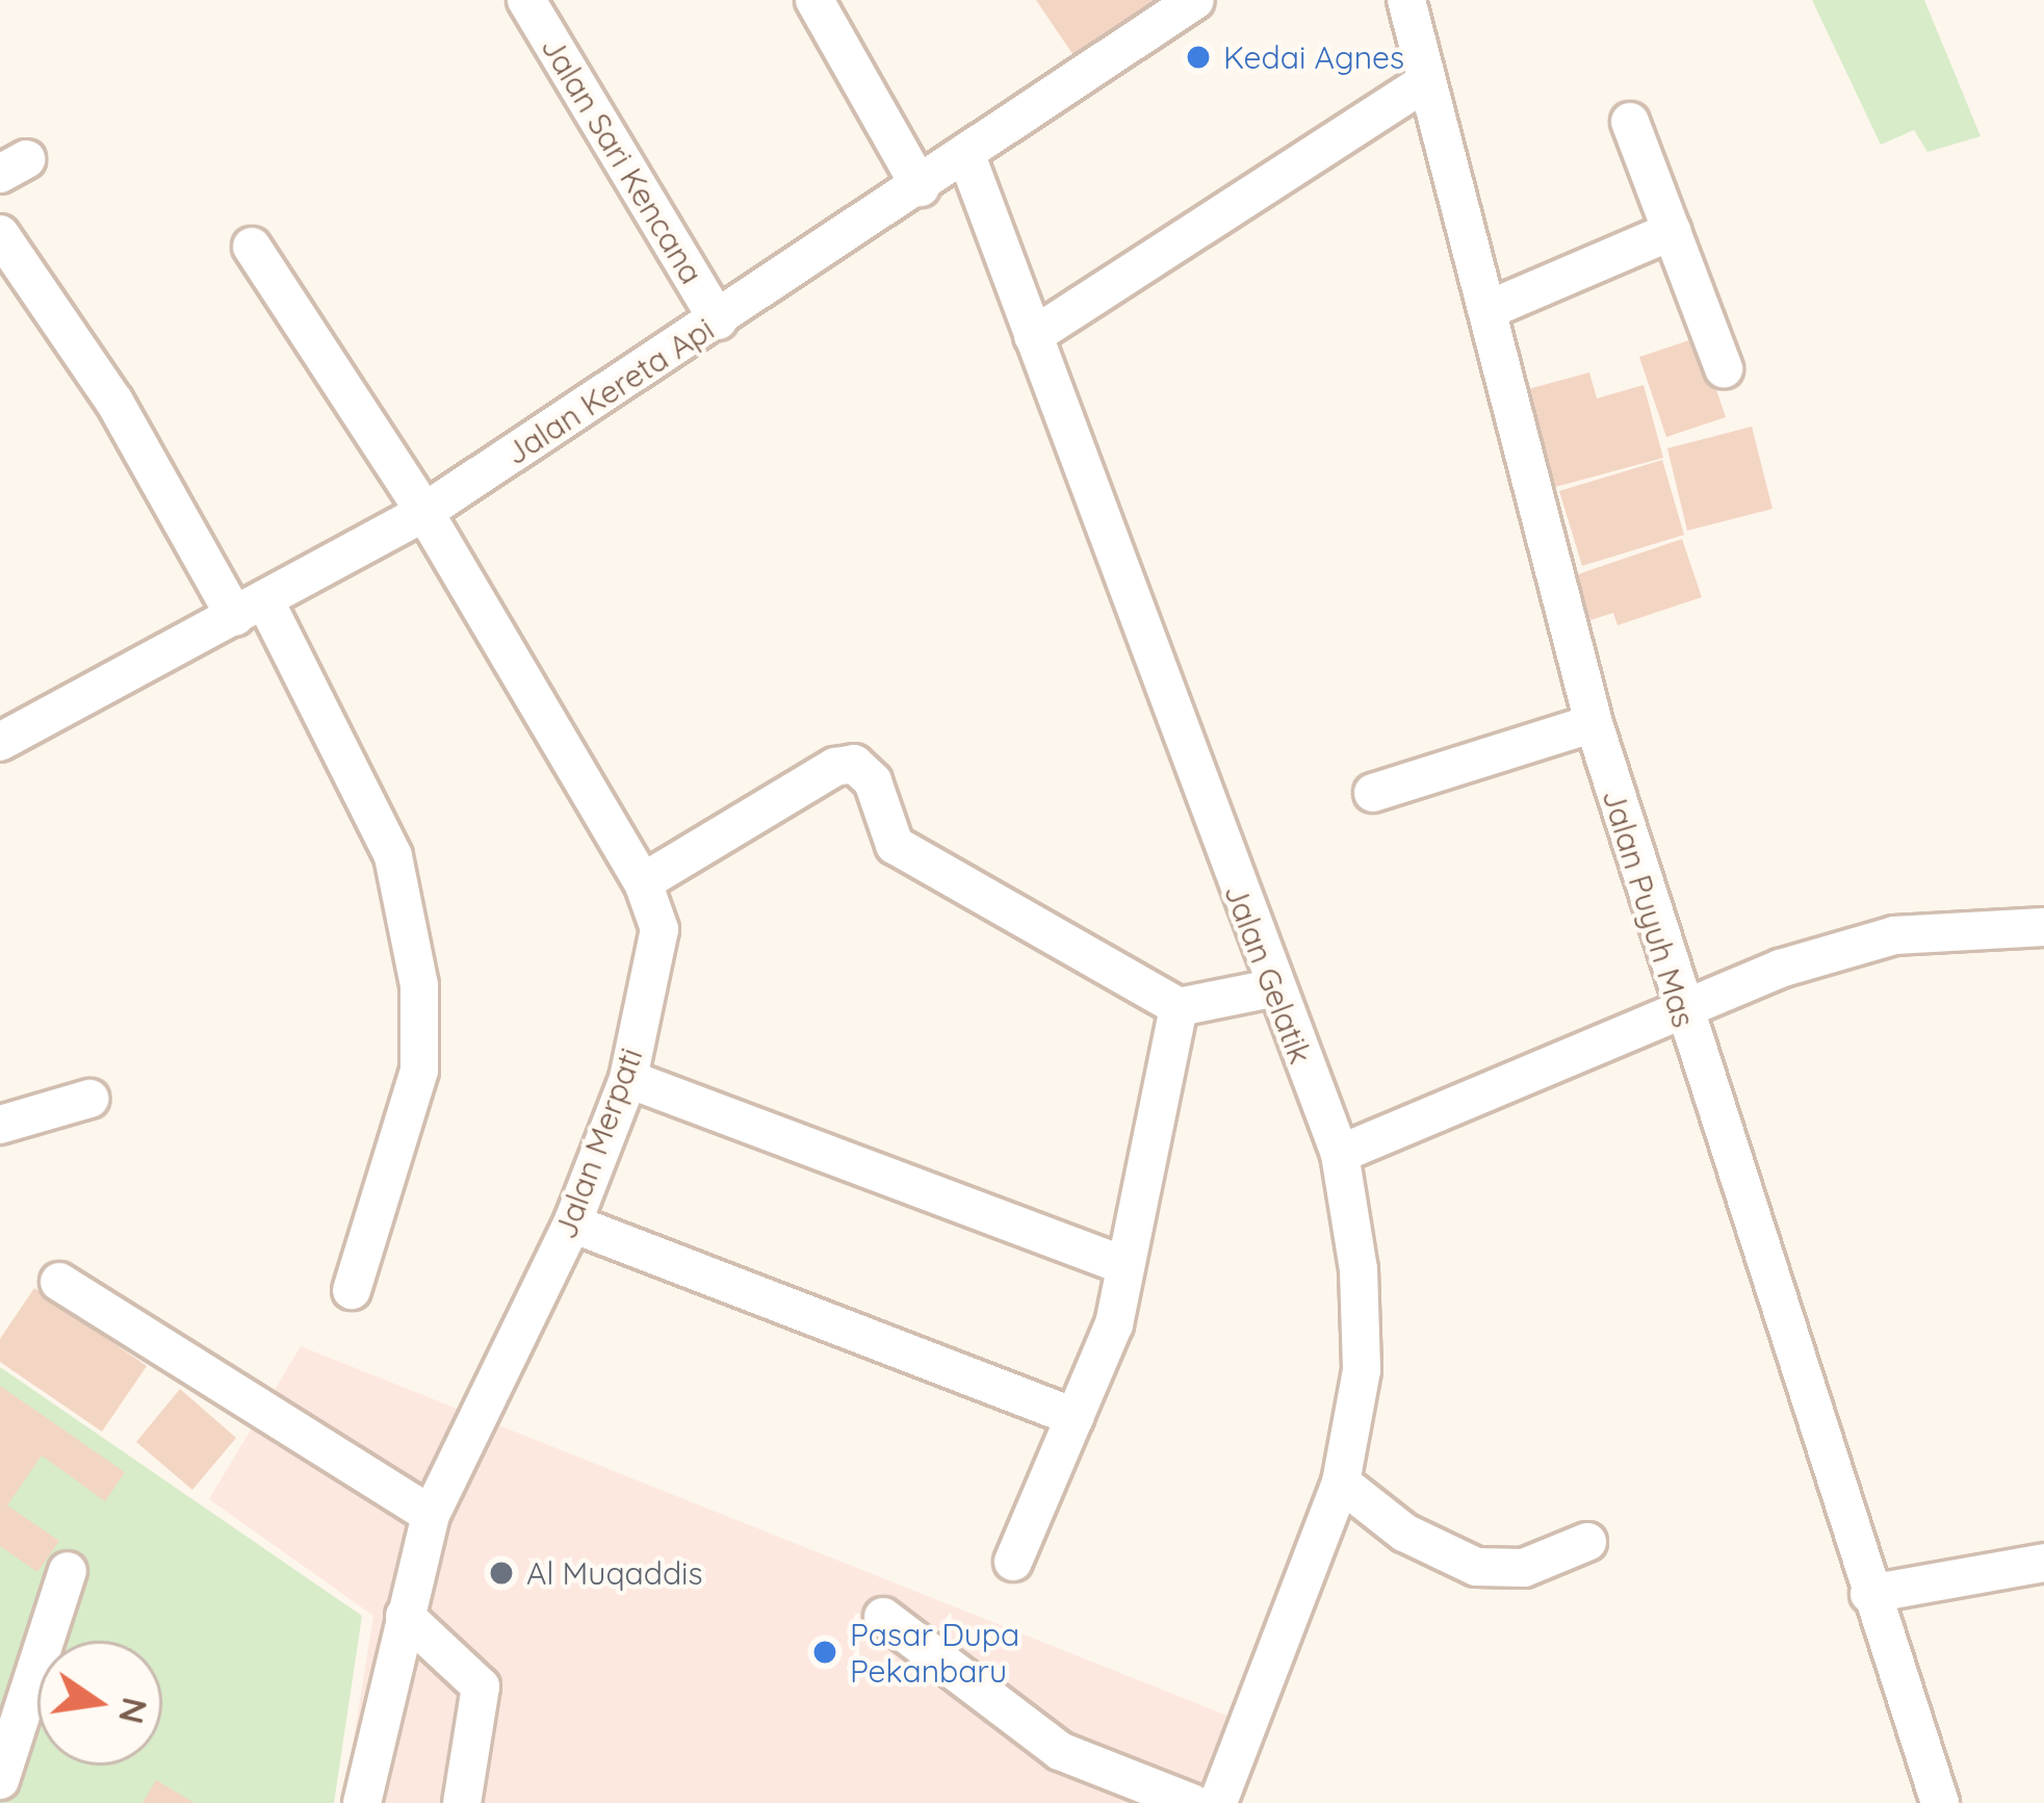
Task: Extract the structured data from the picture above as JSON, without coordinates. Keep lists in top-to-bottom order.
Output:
{
  "streets": {
    "street": [
      "Jalan Sari Kencana",
      "Jalan Kereta Api",
      "Jalan Puyuh Mas",
      "Jalan Gelatik",
      "Jalan Merpati"
    ]
  },
  "crossings": [
    ["Jalan Sari Kencana", "Jalan Kereta Api"],
    ["Jalan Kereta Api", "Jalan Gelatik"],
    ["Jalan Kereta Api", "Jalan Merpati"]
  ],
  "places": ["Kedai Agnes", "Al Muqaddis", "Pasar Dupa Pekanbaru"],
  "north": "right"
}
